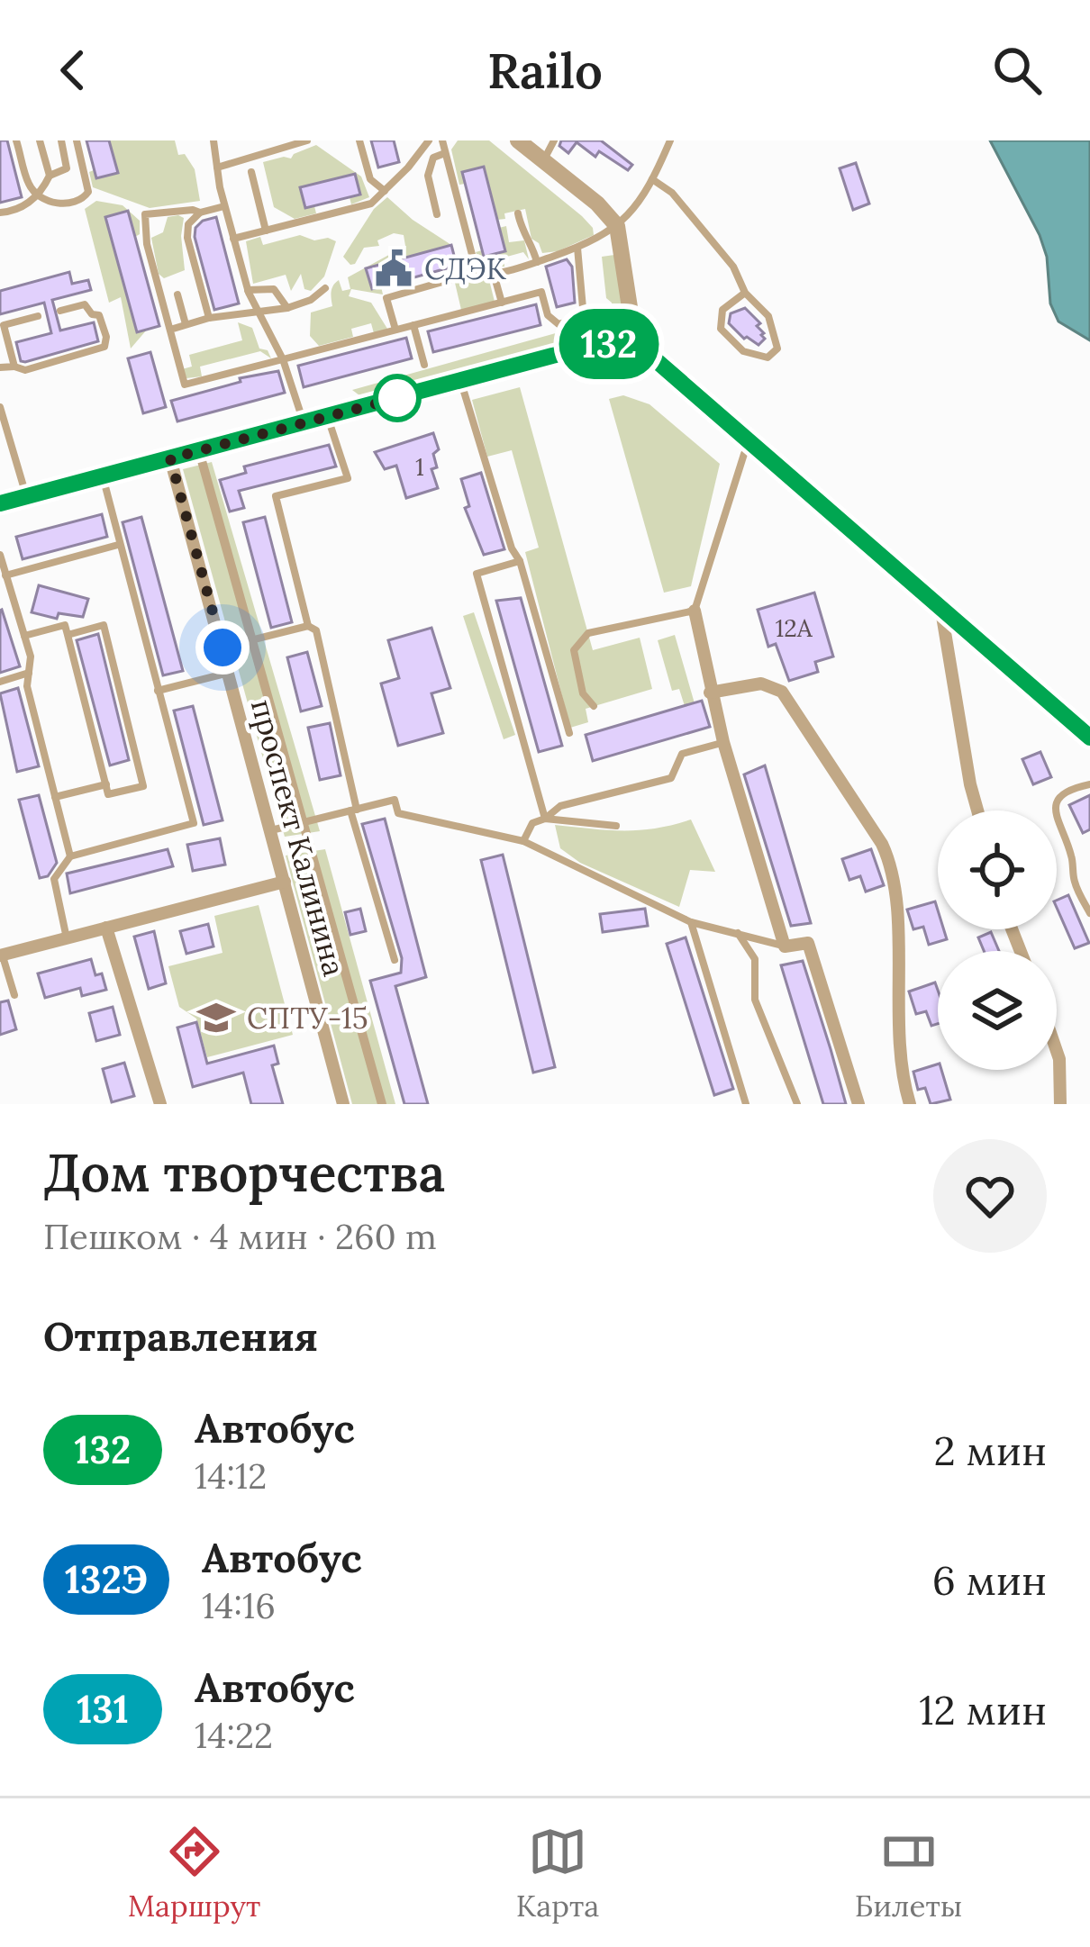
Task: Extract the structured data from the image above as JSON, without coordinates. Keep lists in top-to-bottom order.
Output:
{
  "streets": {
    "street": ["проспект Калинина"]
  },
  "places": {
    "public building": ["СДЭК"],
    "school or university": ["СПТУ-15"]
  },
  "lines": ["bus line 132"],
  "house_numbers": ["1", "12А"],
  "page": {
    "header": "Railo",
    "on_map": "132",
    "heading": [
      ["Дом творчества", "Пешком · 4 мин · 260 m"],
      "Отправления"
    ],
    "list": [
      {
        "mark": "132",
        "name": "Автобус",
        "note": "14:12",
        "value": "2 мин"
      },
      {
        "mark": "132Э",
        "name": "Автобус",
        "note": "14:16",
        "value": "6 мин"
      },
      {
        "mark": "131",
        "name": "Автобус",
        "note": "14:22",
        "value": "12 мин"
      }
    ],
    "tabs": ["Маршрут", "Карта", "Билеты"]
  }
}
